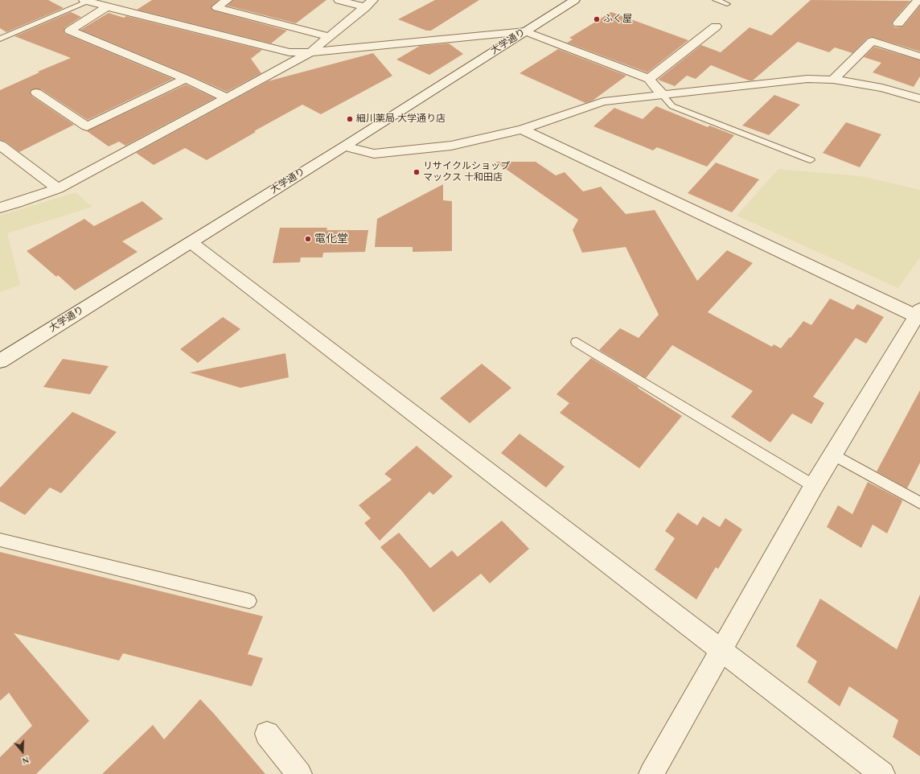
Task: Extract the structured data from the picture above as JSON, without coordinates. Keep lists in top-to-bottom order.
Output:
{
  "streets": {
    "street": ["大学通り"]
  },
  "places": [
    "ふく屋",
    "細川薬局 大学通り店",
    "リサイクルショップ マックス 十和田店",
    "電化堂"
  ],
  "north": "bottom"
}
